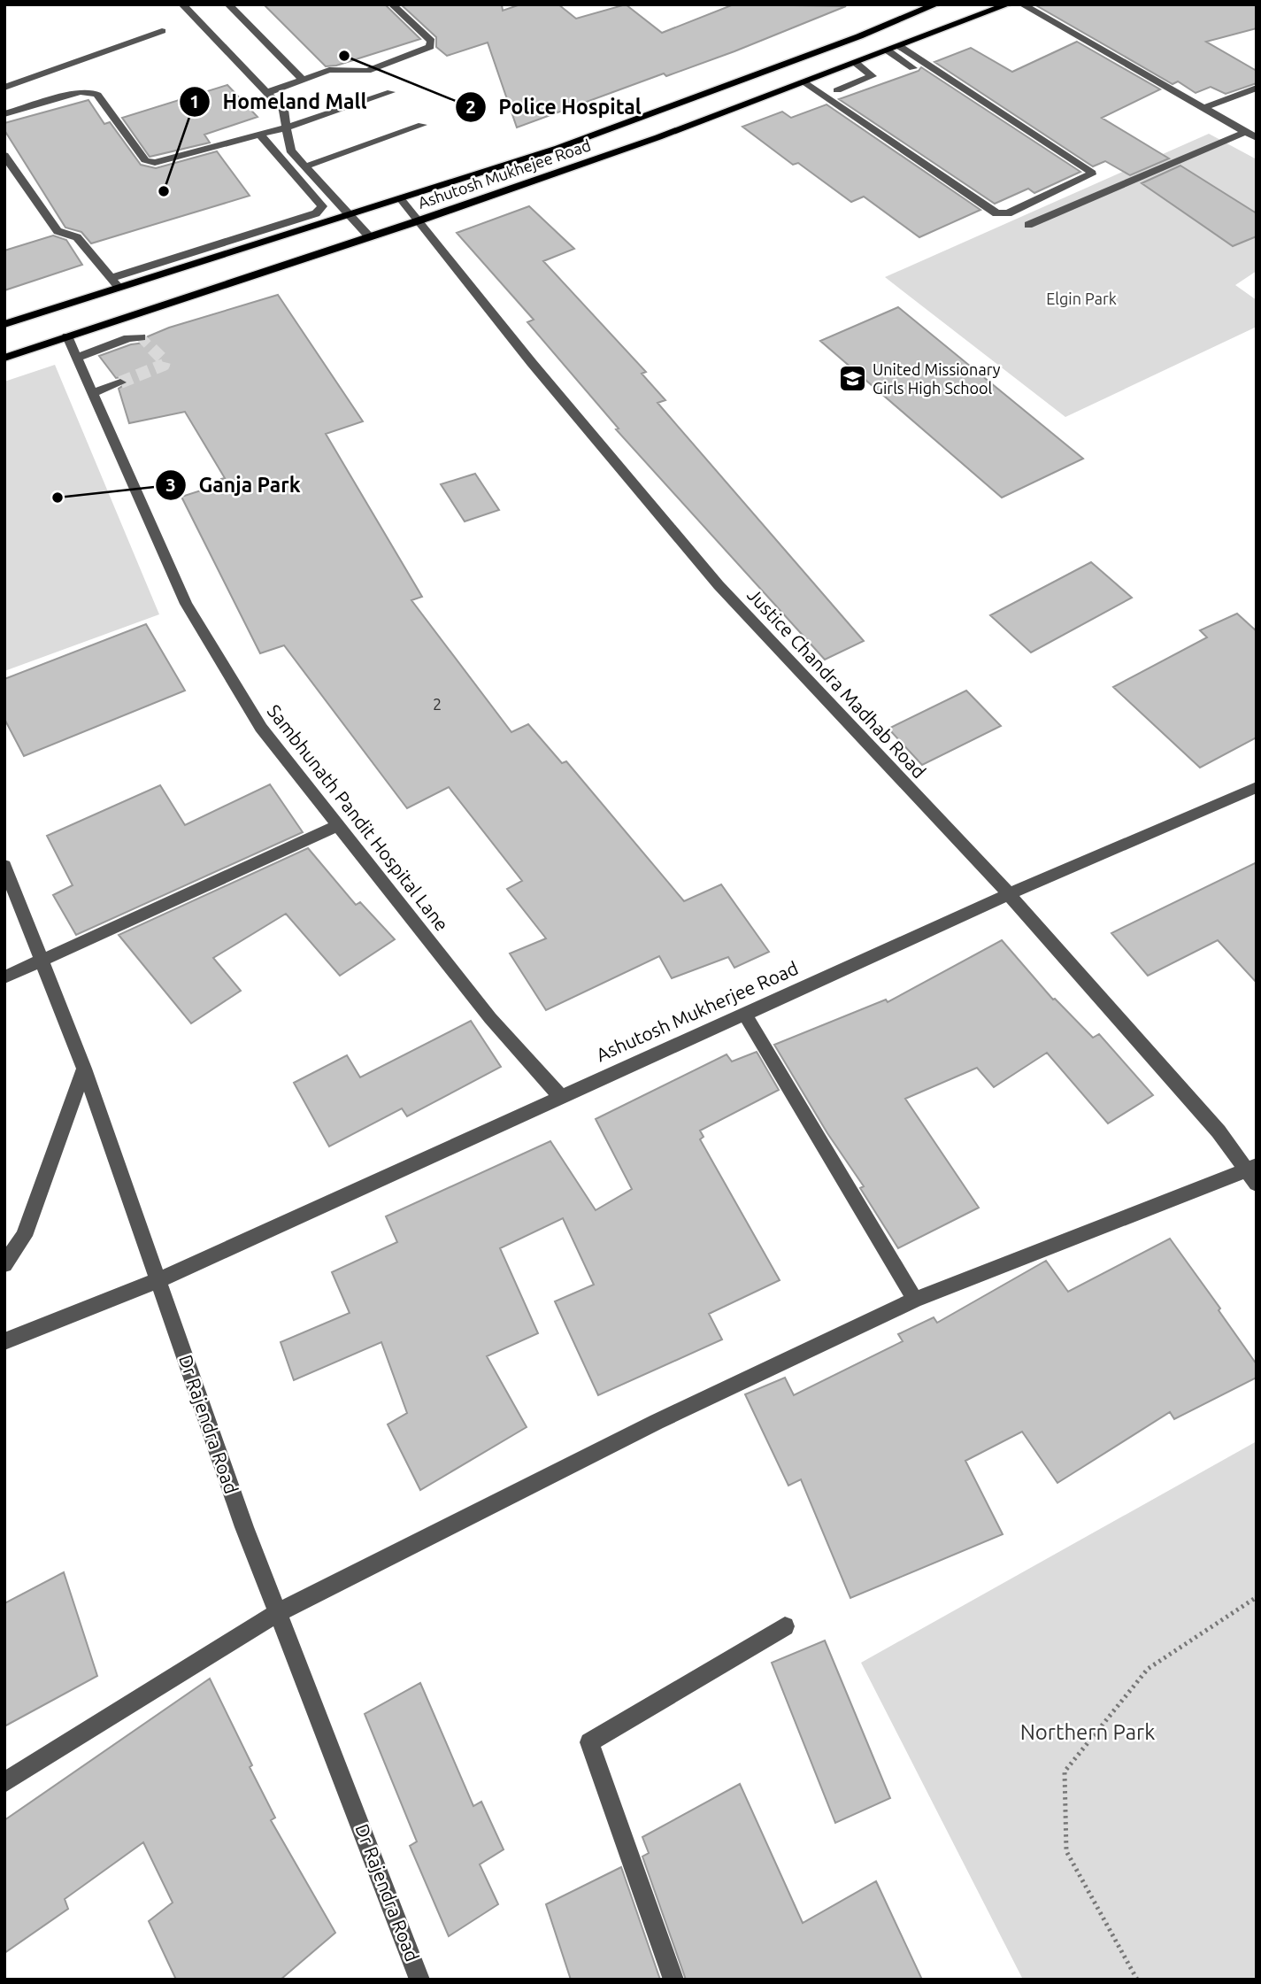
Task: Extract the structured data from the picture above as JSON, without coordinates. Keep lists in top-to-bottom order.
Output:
{
  "streets": {
    "main road": ["Ashutosh Mukhejee Road"],
    "street": [
      "Justice Chandra Madhab Road",
      "Sambhunath Pandit Hospital Lane",
      "Ashutosh Mukherjee Road",
      "Dr Rajendra Road"
    ]
  },
  "crossings": [
    ["Ashutosh Mukhejee Road", "Justice Chandra Madhab Road"],
    ["Ashutosh Mukhejee Road", "Sambhunath Pandit Hospital Lane"],
    ["Justice Chandra Madhab Road", "Ashutosh Mukherjee Road"],
    ["Sambhunath Pandit Hospital Lane", "Ashutosh Mukherjee Road"],
    ["Ashutosh Mukherjee Road", "Dr Rajendra Road"]
  ],
  "parks": ["Elgin Park", "Northern Park"],
  "places": {
    "other": ["Police Hospital", "Homeland Mall", "Ganja Park"],
    "school or university": ["United Missionary Girls High School"]
  },
  "house_numbers": ["2"]
}
